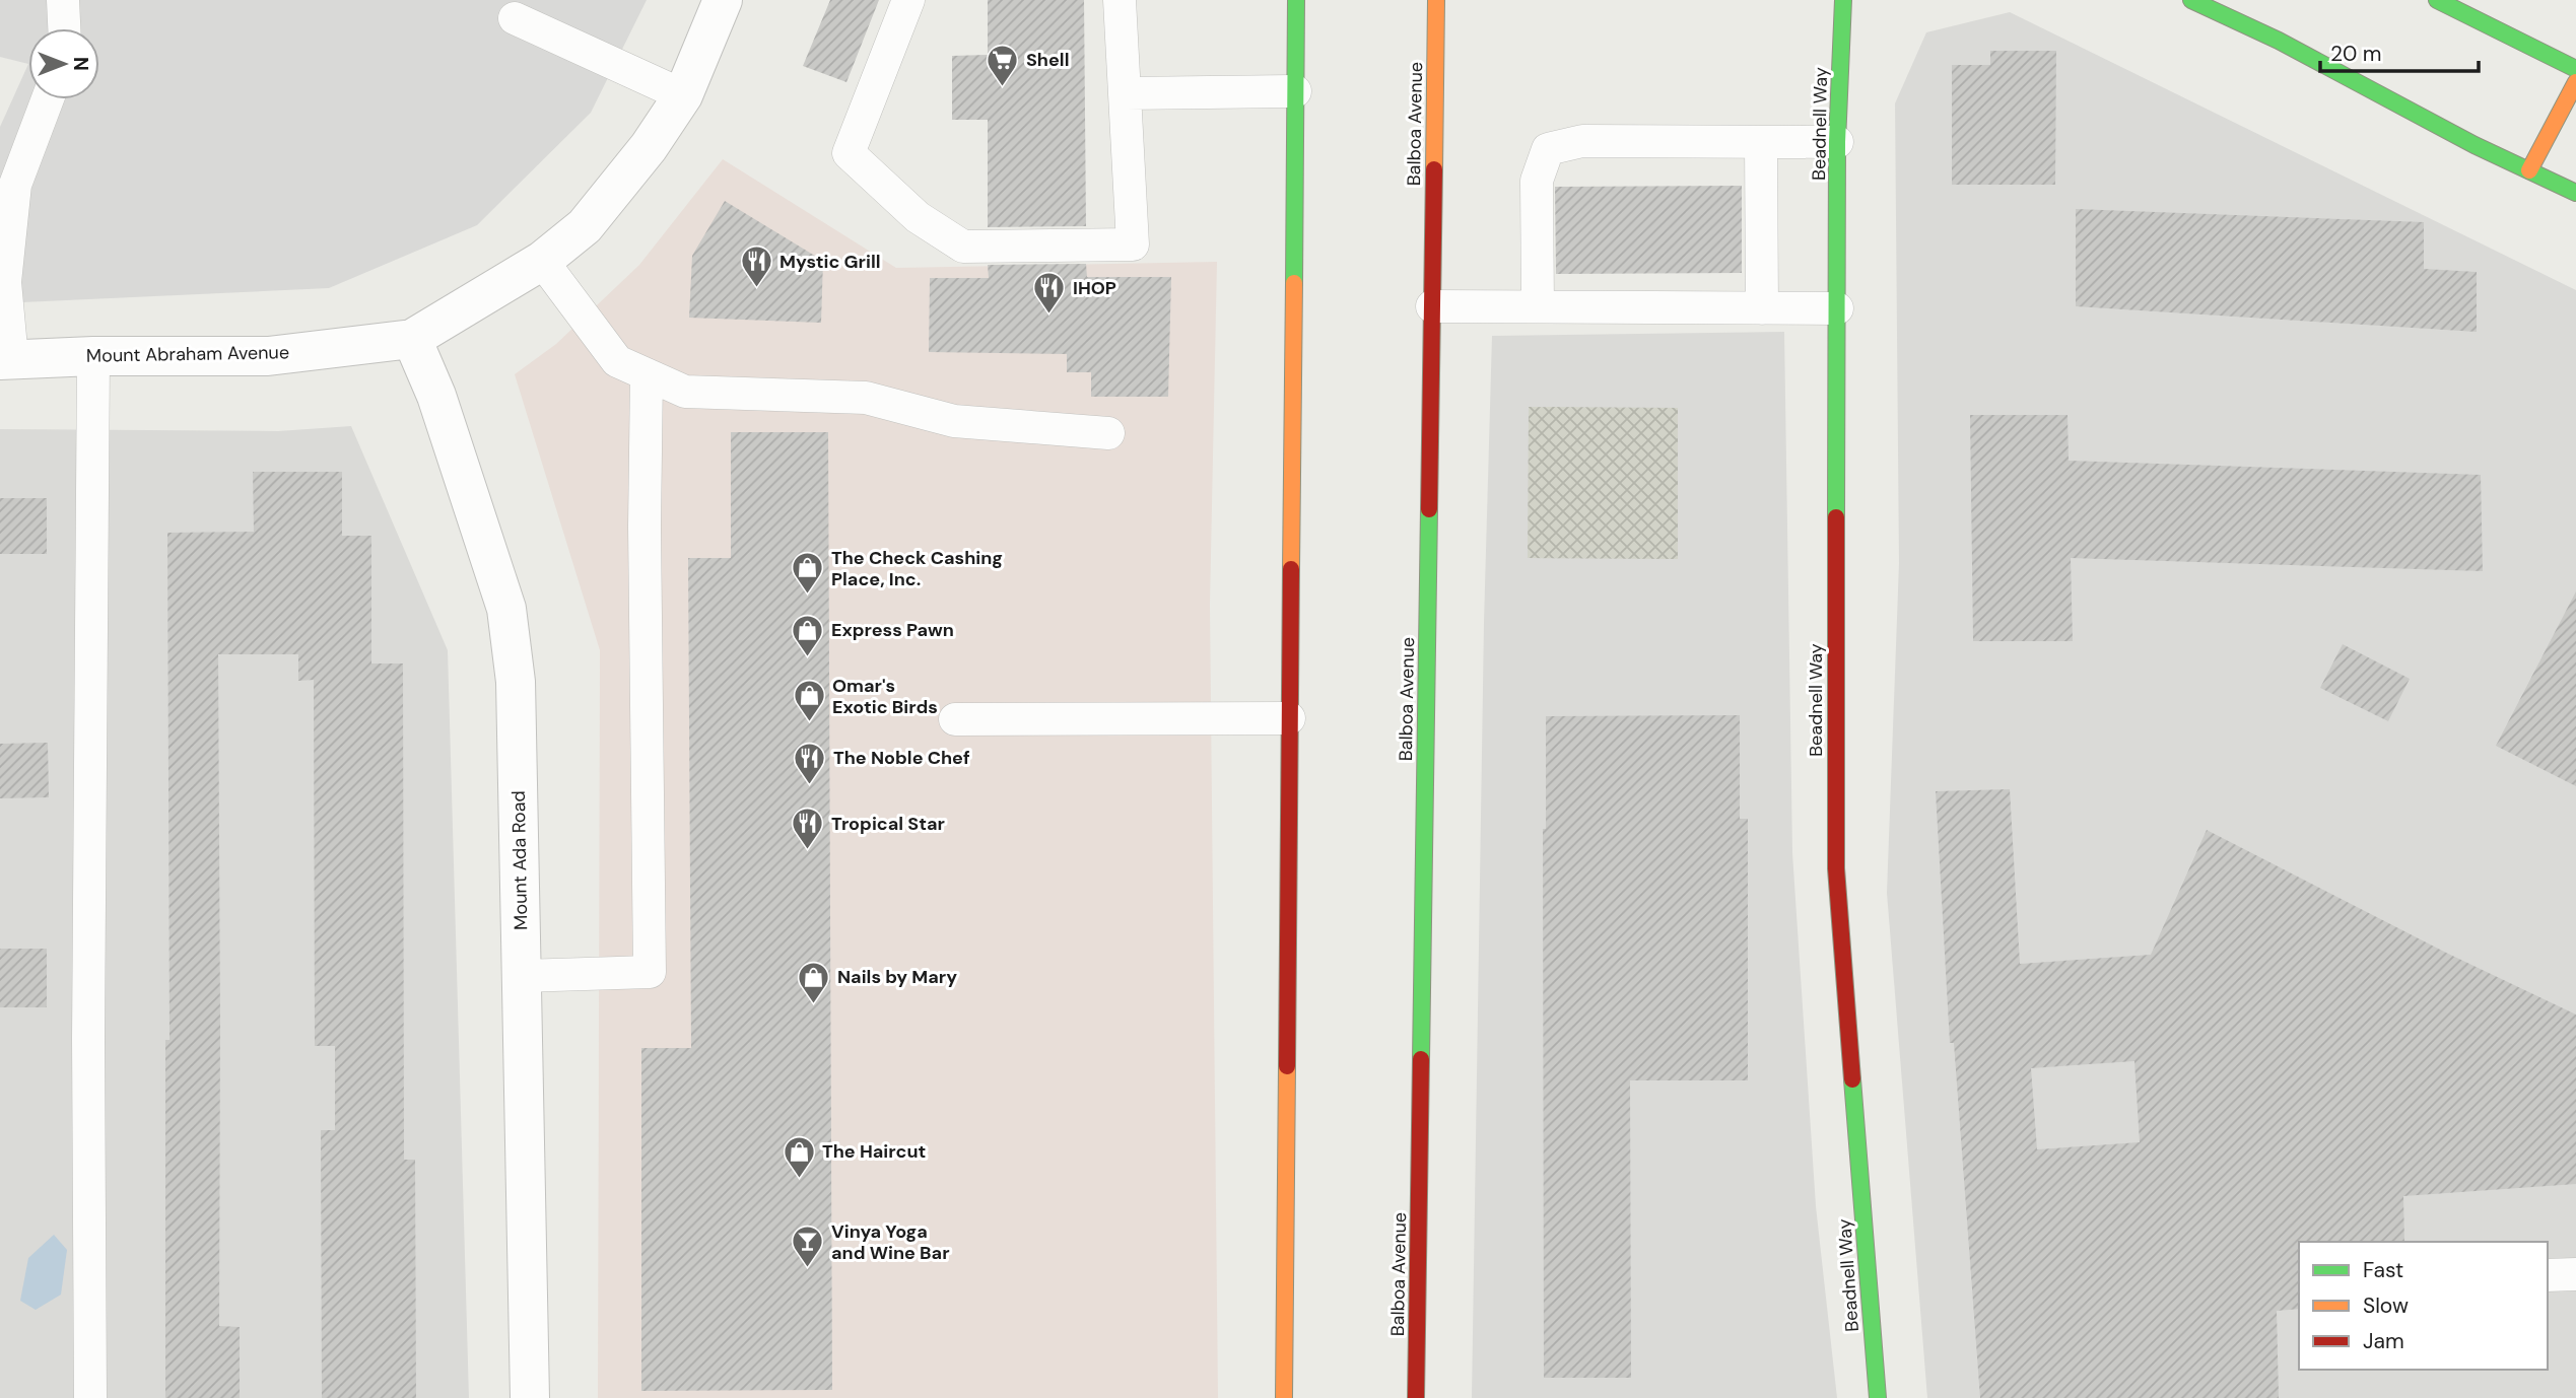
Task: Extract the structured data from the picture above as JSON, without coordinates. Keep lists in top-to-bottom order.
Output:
{
  "streets": {
    "main road": ["Balboa Avenue", "Beadnell Way"],
    "street": ["Mount Abraham Avenue", "Mount Ada Road"]
  },
  "crossings": [
    ["Mount Abraham Avenue", "Mount Ada Road"]
  ],
  "places": {
    "supermarket": ["Shell"],
    "restaurant": [
      "Mystic Grill",
      "IHOP",
      "The Noble Chef",
      "Tropical Star"
    ],
    "shop": [
      "The Check Cashing Place, Inc.",
      "Express Pawn",
      "Omar's Exotic Birds",
      "Nails by Mary",
      "The Haircut"
    ],
    "bar": ["Vinya Yoga and Wine Bar"]
  },
  "legend": ["Fast", "Slow", "Jam"],
  "scale_bar": "20 m",
  "north": "right"
}
